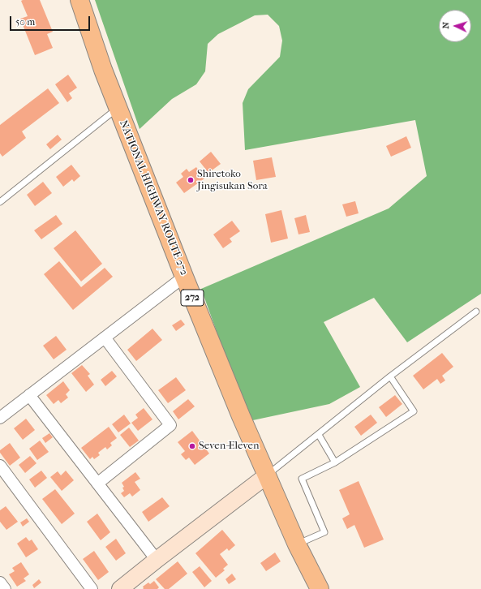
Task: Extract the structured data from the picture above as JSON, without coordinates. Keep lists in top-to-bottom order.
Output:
{
  "streets": {
    "highway": ["NATIONAL HIGHWAY ROUTE 272", "272"]
  },
  "places": ["Shiretoko Jingisukan Sora", "Seven-Eleven"],
  "scale_bar": "50 m",
  "north": "left"
}
